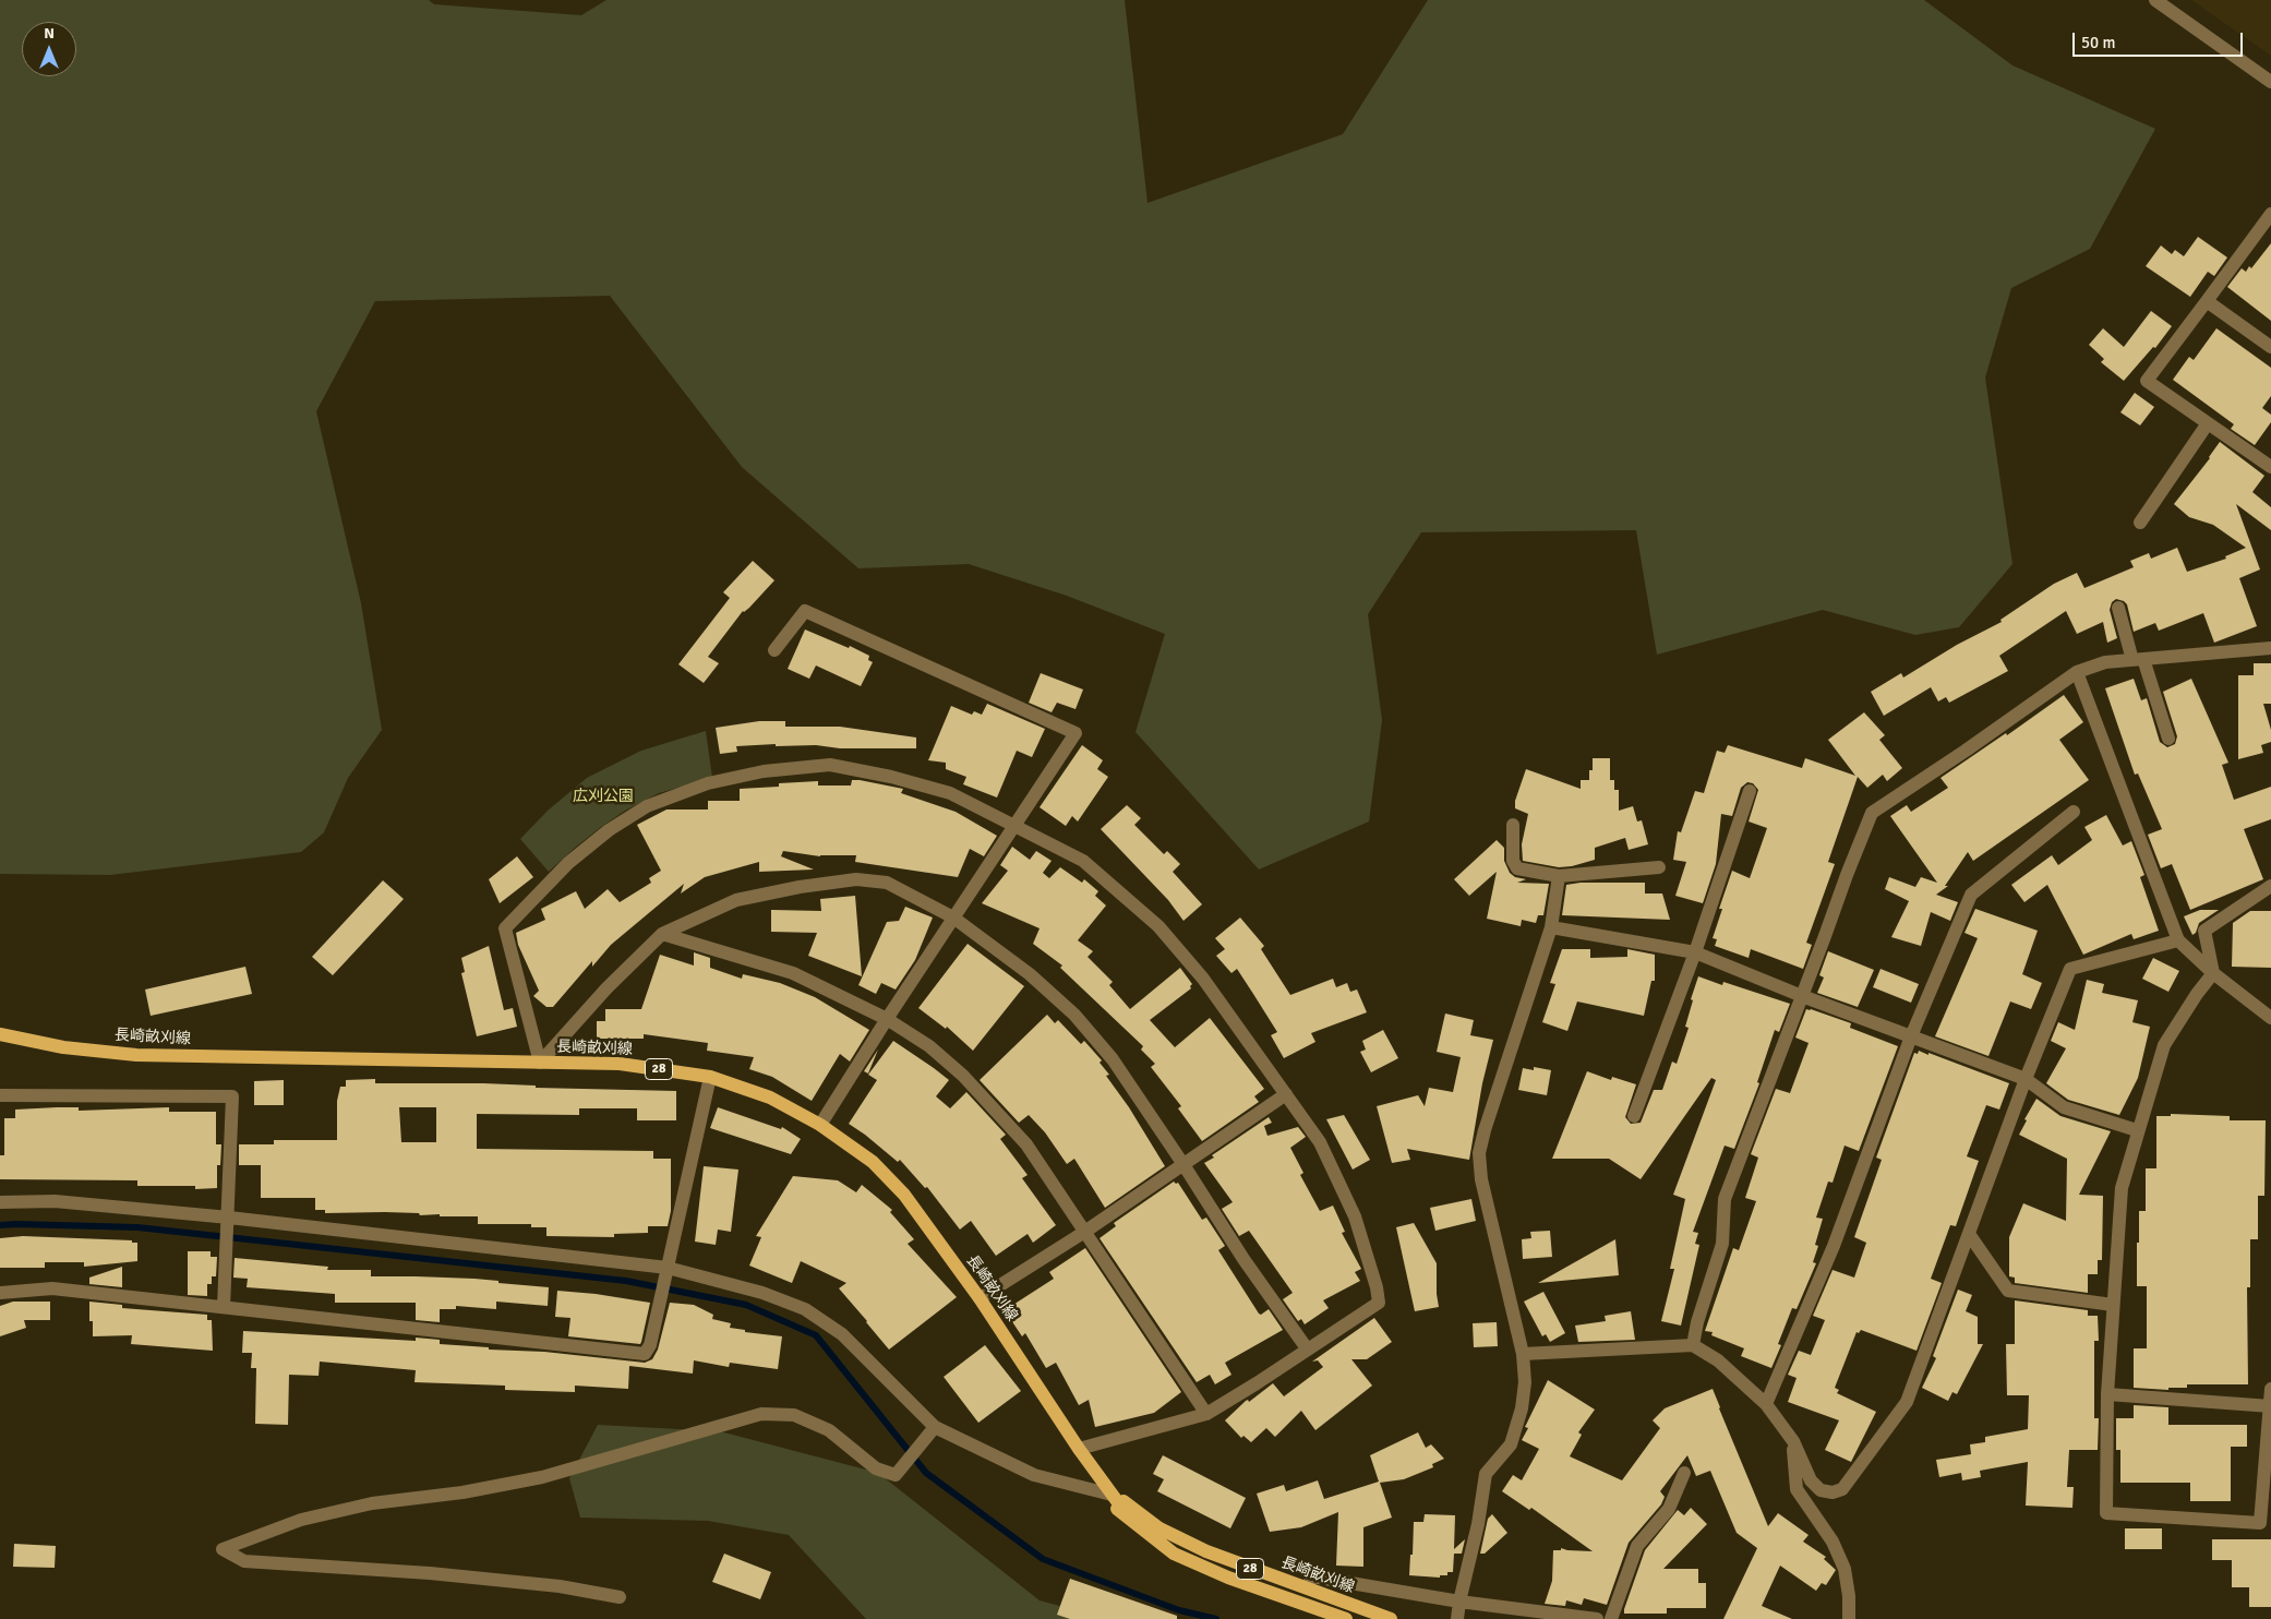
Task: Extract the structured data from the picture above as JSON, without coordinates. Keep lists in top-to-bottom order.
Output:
{
  "streets": {
    "main road": ["長崎畝刈線", "28"]
  },
  "parks": ["広刈公園"],
  "scale_bar": "50 m",
  "north": "top"
}
